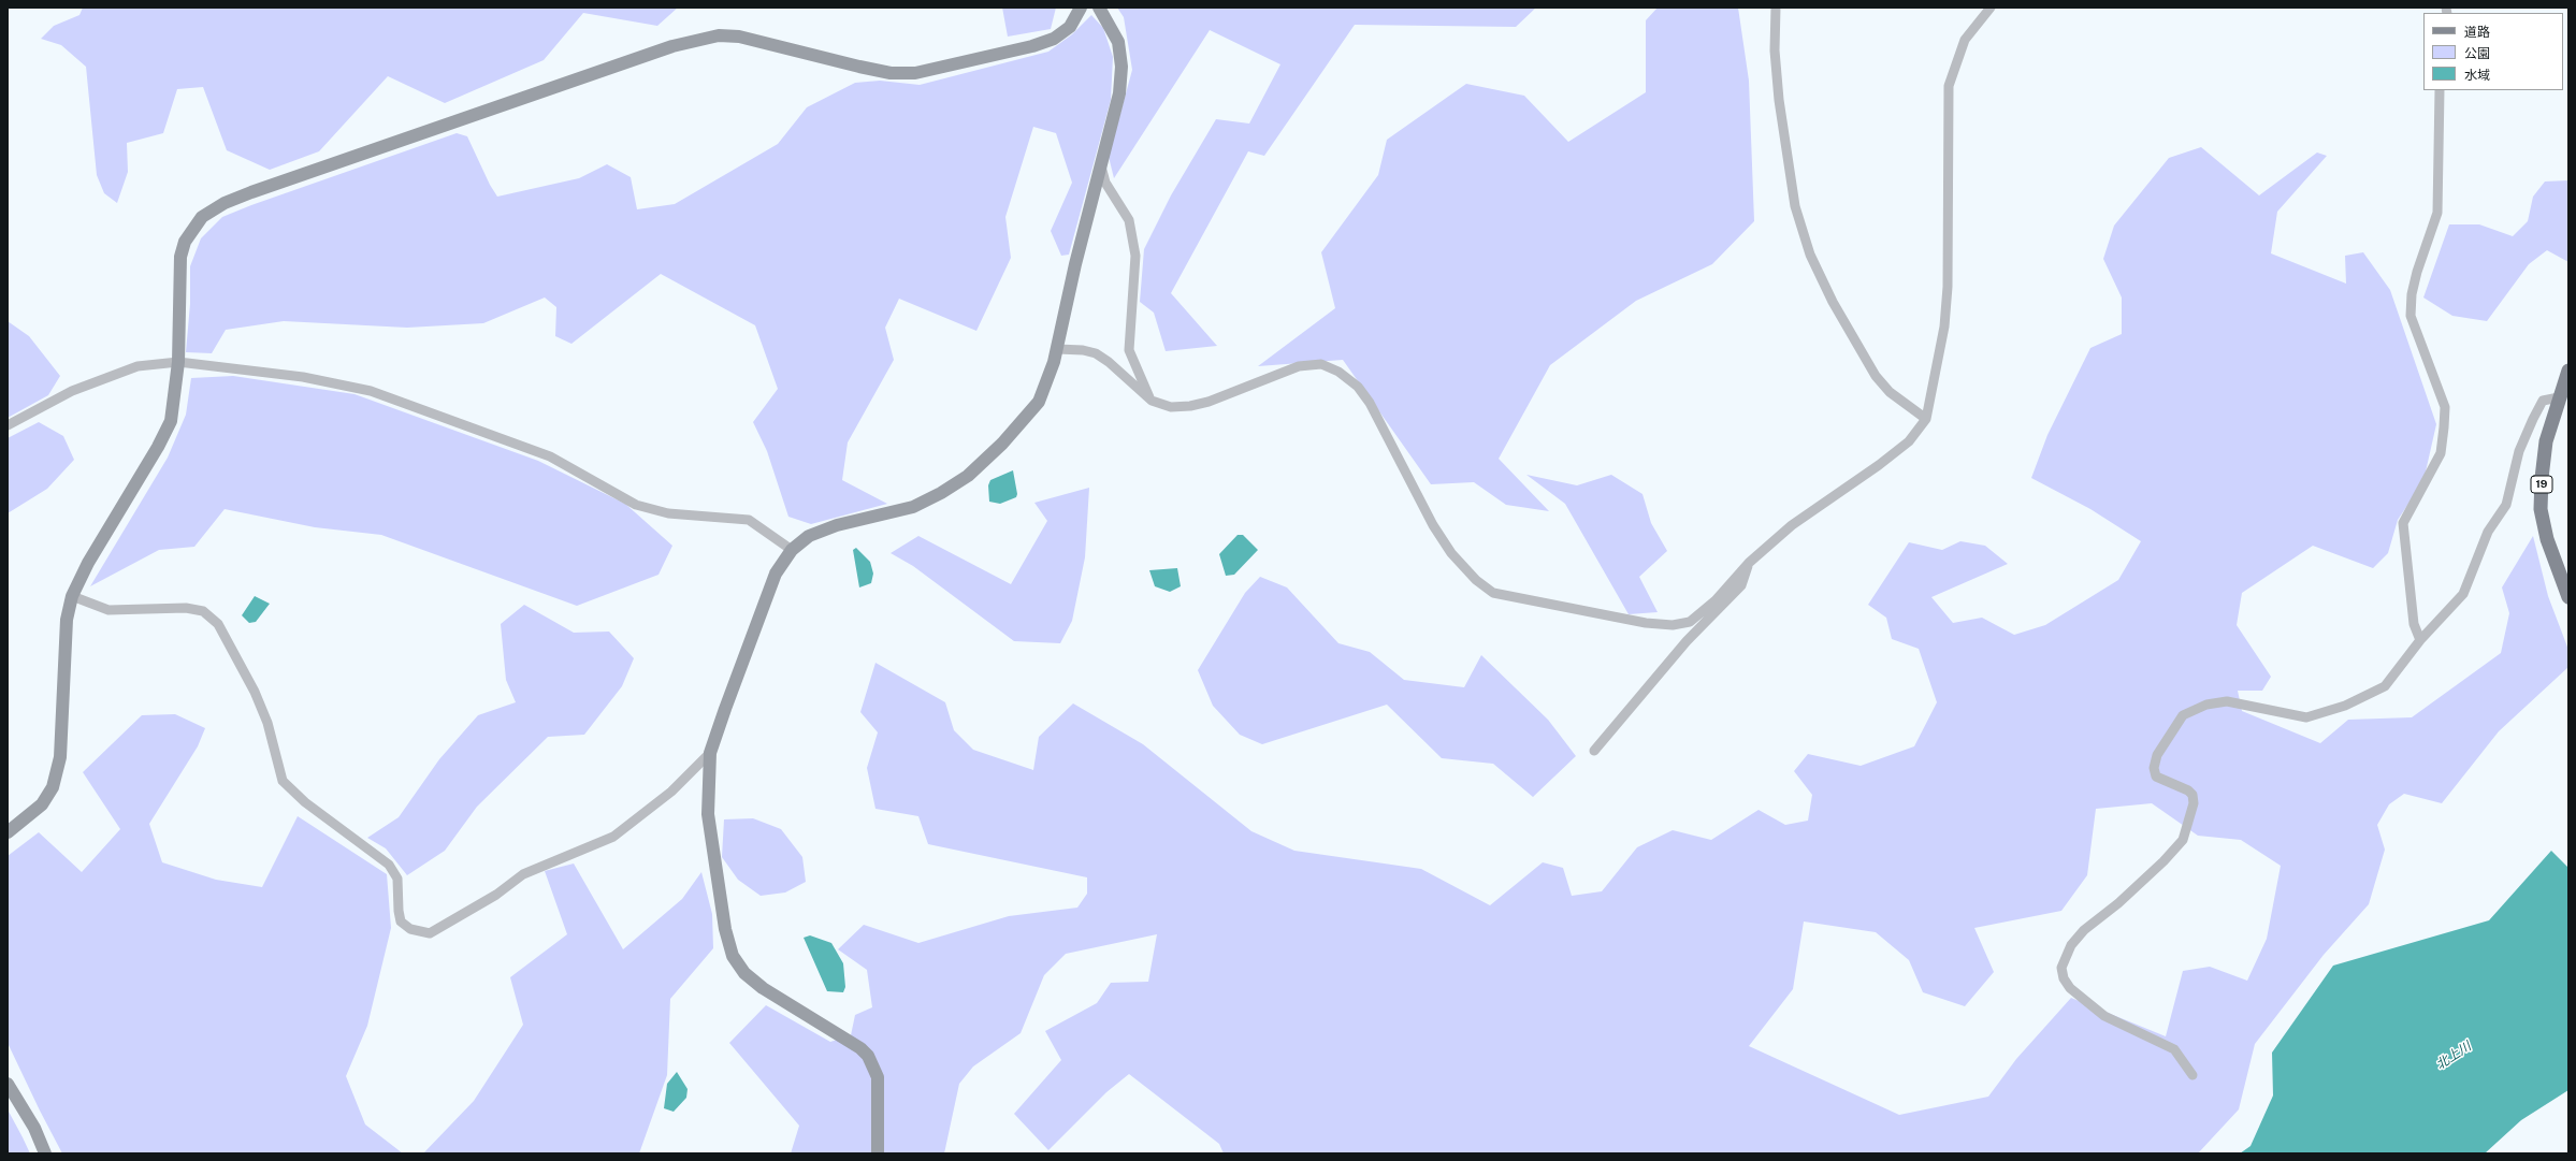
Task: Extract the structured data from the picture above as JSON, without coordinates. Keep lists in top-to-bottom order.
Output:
{
  "streets": {
    "main road": ["19"]
  },
  "water": ["北上川"],
  "legend": ["道路", "公園", "水域"]
}
